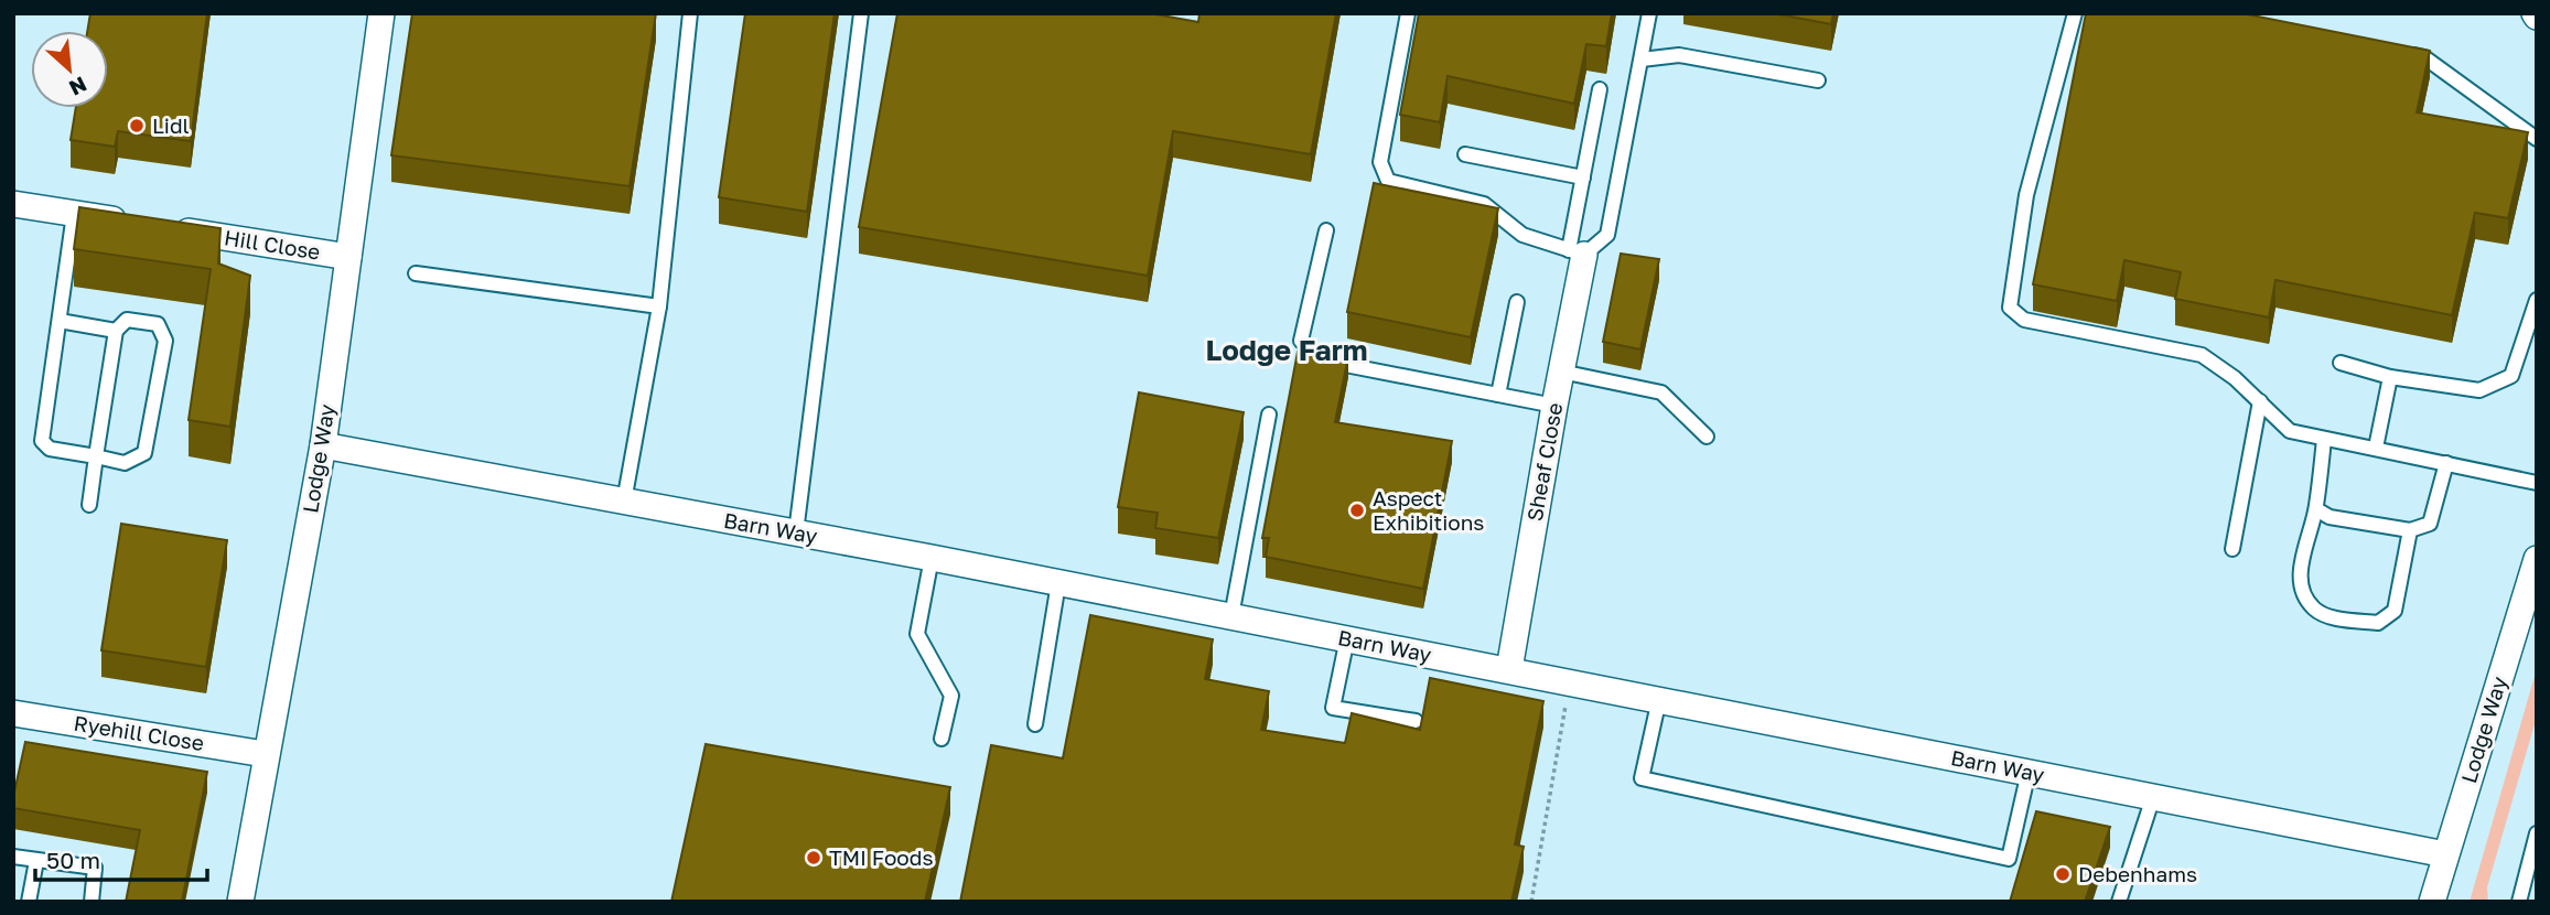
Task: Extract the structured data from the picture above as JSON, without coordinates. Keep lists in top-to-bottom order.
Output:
{
  "streets": {
    "street": [
      "Hill Close",
      "Lodge Way",
      "Sheaf Close",
      "Barn Way",
      "Ryehill Close"
    ]
  },
  "crossings": [
    ["Hill Close", "Lodge Way"],
    ["Lodge Way", "Barn Way"],
    ["Lodge Way", "Ryehill Close"],
    ["Sheaf Close", "Barn Way"]
  ],
  "districts": ["Lodge Farm"],
  "places": [
    "Lidl",
    "Aspect Exhibitions",
    "TMI Foods",
    "Debenhams"
  ],
  "scale_bar": "50 m",
  "north": "bottom right"
}
